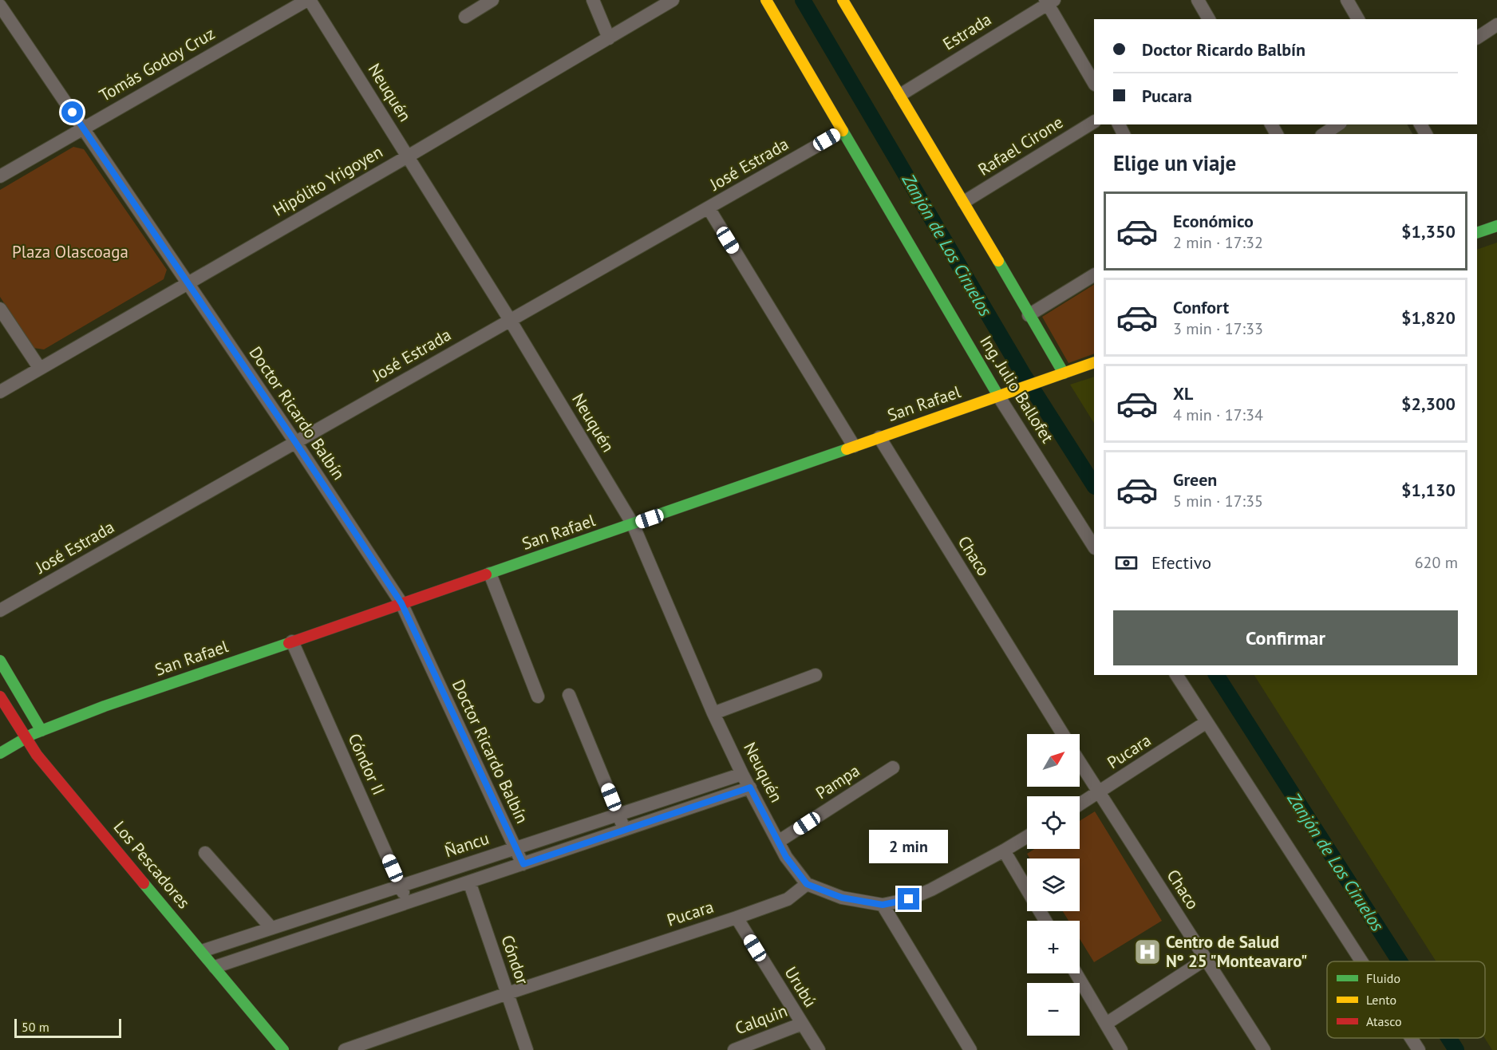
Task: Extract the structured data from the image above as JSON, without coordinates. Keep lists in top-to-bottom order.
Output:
{
  "streets": {
    "street": [
      "Estrada",
      "Tomás Godoy Cruz",
      "Neuquén",
      "Rafael Cirone",
      "José Estrada",
      "Hipólito Yrigoyen",
      "Ing. Julio Ballofet",
      "San Rafael",
      "Doctor Ricardo Balbín",
      "Chaco",
      "Pucara",
      "Cóndor II",
      "Pampa",
      "Ñancu",
      "Los Pescadores",
      "Cóndor",
      "Urubú",
      "Calquin"
    ]
  },
  "crossings": [
    ["Tomás Godoy Cruz", "Neuquén"],
    ["Tomás Godoy Cruz", "Doctor Ricardo Balbín"],
    ["Neuquén", "José Estrada"],
    ["Neuquén", "Hipólito Yrigoyen"],
    ["Neuquén", "San Rafael"],
    ["Neuquén", "Pucara"],
    ["Neuquén", "Pampa"],
    ["Neuquén", "Ñancu"],
    ["José Estrada", "Ing. Julio Ballofet"],
    ["José Estrada", "Doctor Ricardo Balbín"],
    ["Hipólito Yrigoyen", "Doctor Ricardo Balbín"],
    ["Ing. Julio Ballofet", "San Rafael"],
    ["San Rafael", "Doctor Ricardo Balbín"],
    ["San Rafael", "Chaco"],
    ["San Rafael", "Cóndor II"],
    ["San Rafael", "Los Pescadores"],
    ["Doctor Ricardo Balbín", "Ñancu"],
    ["Chaco", "Pucara"],
    ["Pucara", "Cóndor"],
    ["Pucara", "Urubú"],
    ["Cóndor II", "Ñancu"],
    ["Ñancu", "Los Pescadores"],
    ["Urubú", "Calquin"]
  ],
  "water": ["Zanjón de Los Ciruelos"],
  "parks": ["Plaza Olascoaga"],
  "places": {
    "hospital": ["Centro de Salud Nº 25 \"Monteavaro\""]
  },
  "legend": ["Fluido", "Lento", "Atasco"],
  "scale_bar": "50 m",
  "north": "top right",
  "page": {
    "banner": ["Doctor Ricardo Balbín", "Pucara"],
    "heading": "Elige un viaje",
    "list": [
      {
        "name": "Económico",
        "note": "2 min · 17:32",
        "value": "$1,350"
      },
      {
        "name": "Confort",
        "note": "3 min · 17:33",
        "value": "$1,820"
      },
      {
        "name": "XL",
        "note": "4 min · 17:34",
        "value": "$2,300"
      },
      {
        "name": "Green",
        "note": "5 min · 17:35",
        "value": "$1,130"
      }
    ],
    "pay": ["Efectivo", "620 m"],
    "buttons": "Confirmar",
    "map_buttons": ["+", "−"],
    "bubble": "2 min",
    "scale": "50 m"
  }
}
